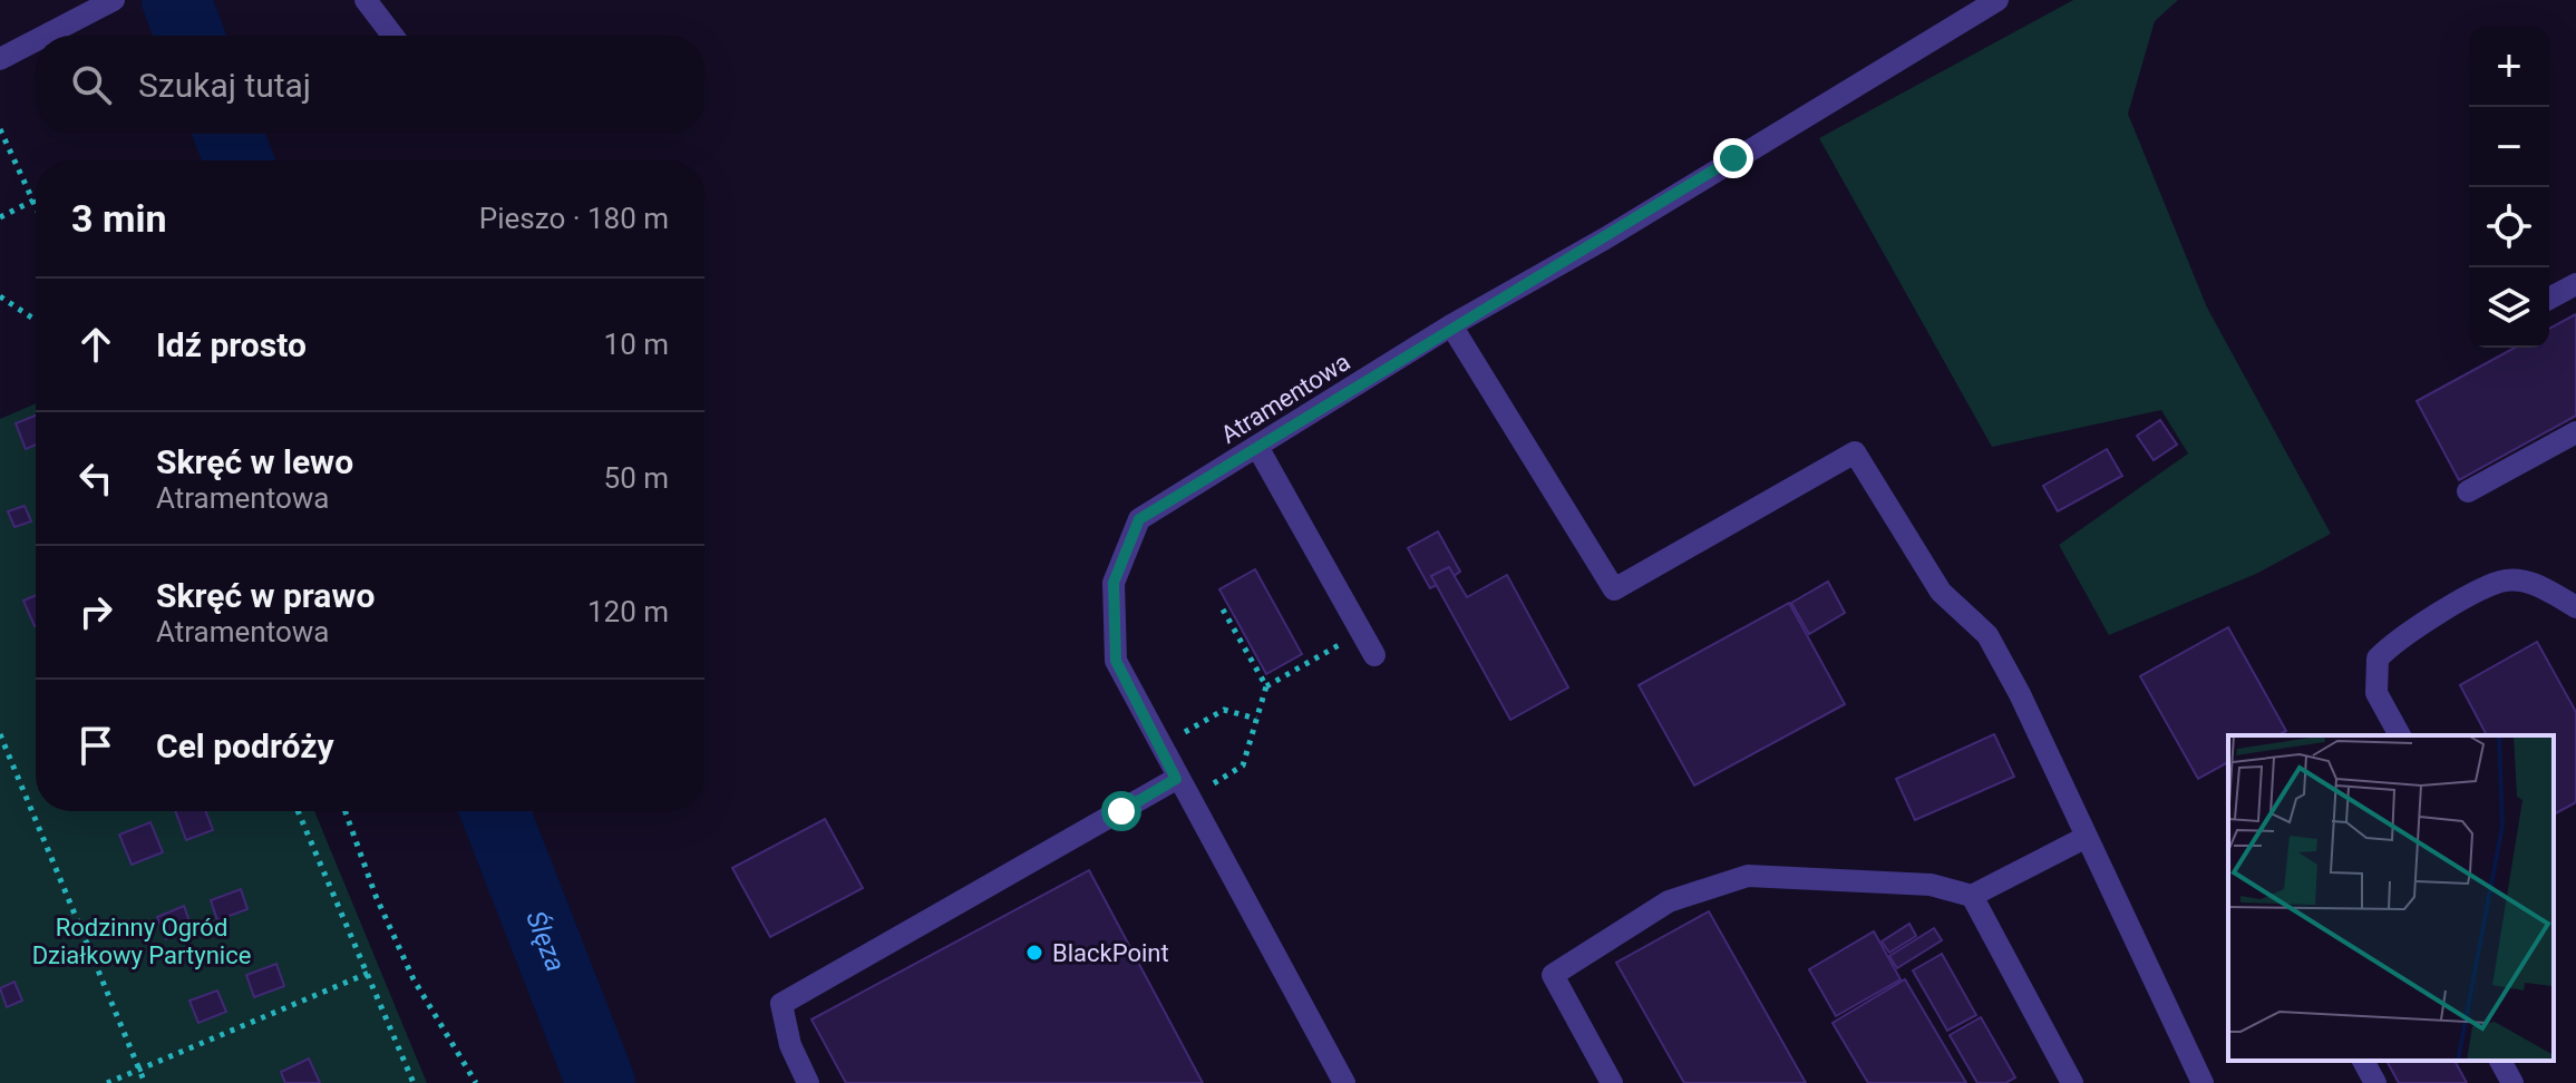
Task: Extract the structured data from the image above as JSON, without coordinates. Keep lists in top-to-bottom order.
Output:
{
  "streets": {
    "street": ["Atramentowa"]
  },
  "water": ["Ślęza"],
  "parks": ["Rodzinny Ogród Działkowy Partynice"],
  "places": ["BlackPoint"],
  "page": {
    "map_buttons": ["+", "−"],
    "search": "Szukaj tutaj",
    "heading": ["3 min", "Pieszo · 180 m"],
    "list": [
      ["Idź prosto", "10 m"],
      ["Skręć w lewo", "Atramentowa", "50 m"],
      ["Skręć w prawo", "Atramentowa", "120 m"],
      "Cel podróży"
    ]
  }
}
